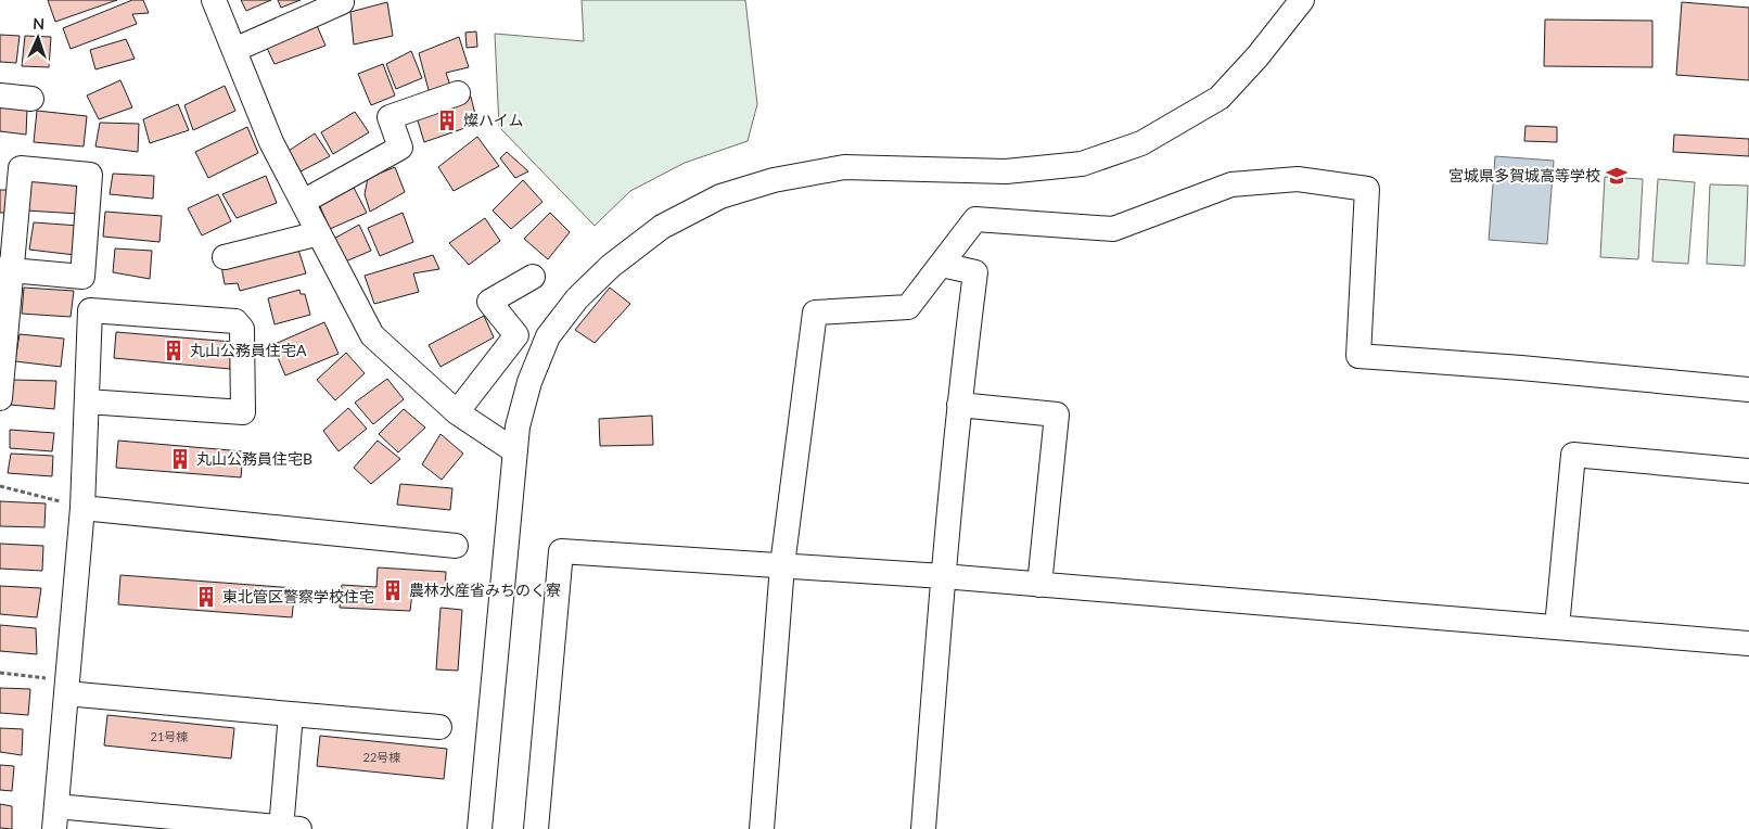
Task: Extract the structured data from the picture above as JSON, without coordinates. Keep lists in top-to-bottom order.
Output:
{
  "places": {
    "building": [
      "燦ハイム",
      "丸山公務員住宅A",
      "丸山公務員住宅B",
      "農林水産省みちのく寮",
      "東北管区警察学校住宅"
    ],
    "school or university": ["宮城県多賀城高等学校"]
  },
  "house_numbers": ["21号棟", "22号棟"],
  "north": "top"
}
